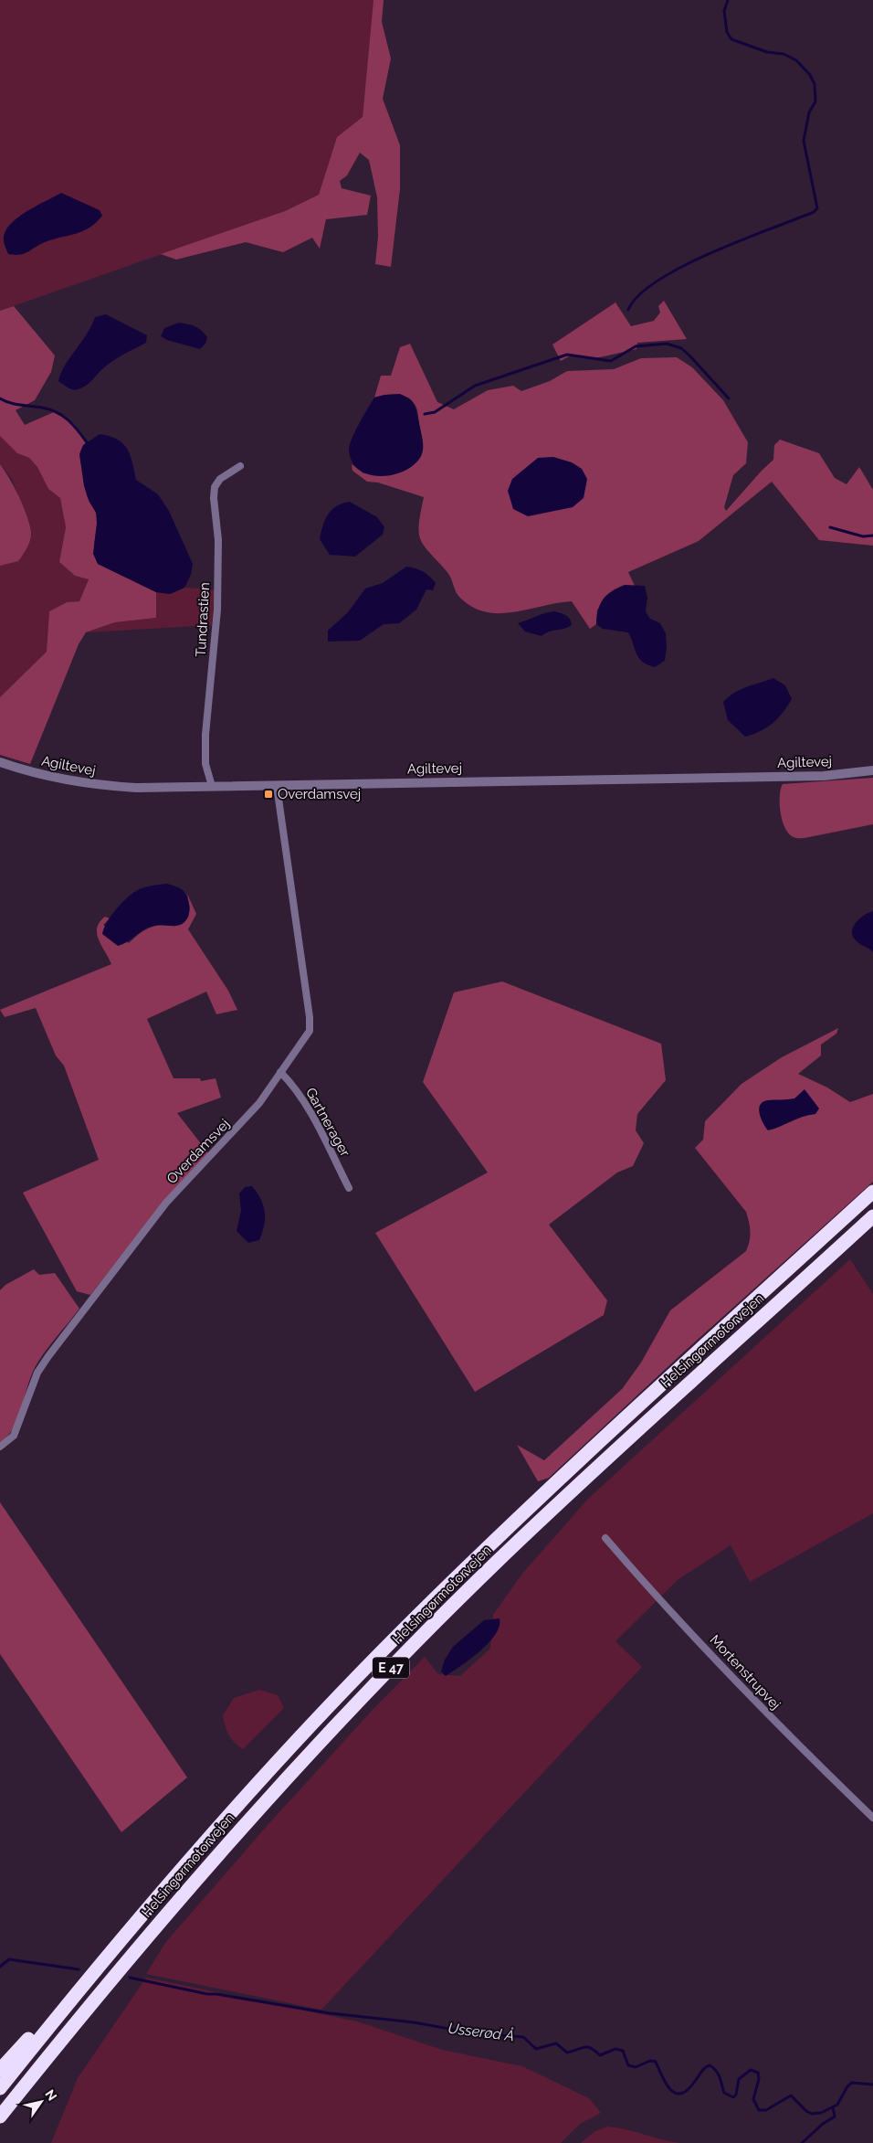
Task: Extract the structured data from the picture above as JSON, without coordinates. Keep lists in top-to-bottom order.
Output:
{
  "streets": {
    "highway": ["Helsingørmotorvejen", "E 47"],
    "street": [
      "Tundrastien",
      "Agiltevej",
      "Gartnerager",
      "Overdamsvej",
      "Mortenstrupvej"
    ]
  },
  "crossings": [
    ["Tundrastien", "Agiltevej"],
    ["Agiltevej", "Overdamsvej"],
    ["Gartnerager", "Overdamsvej"]
  ],
  "water": ["Usserød Å"],
  "places": {
    "transit": ["Overdamsvej"]
  },
  "north": "top right"
}
